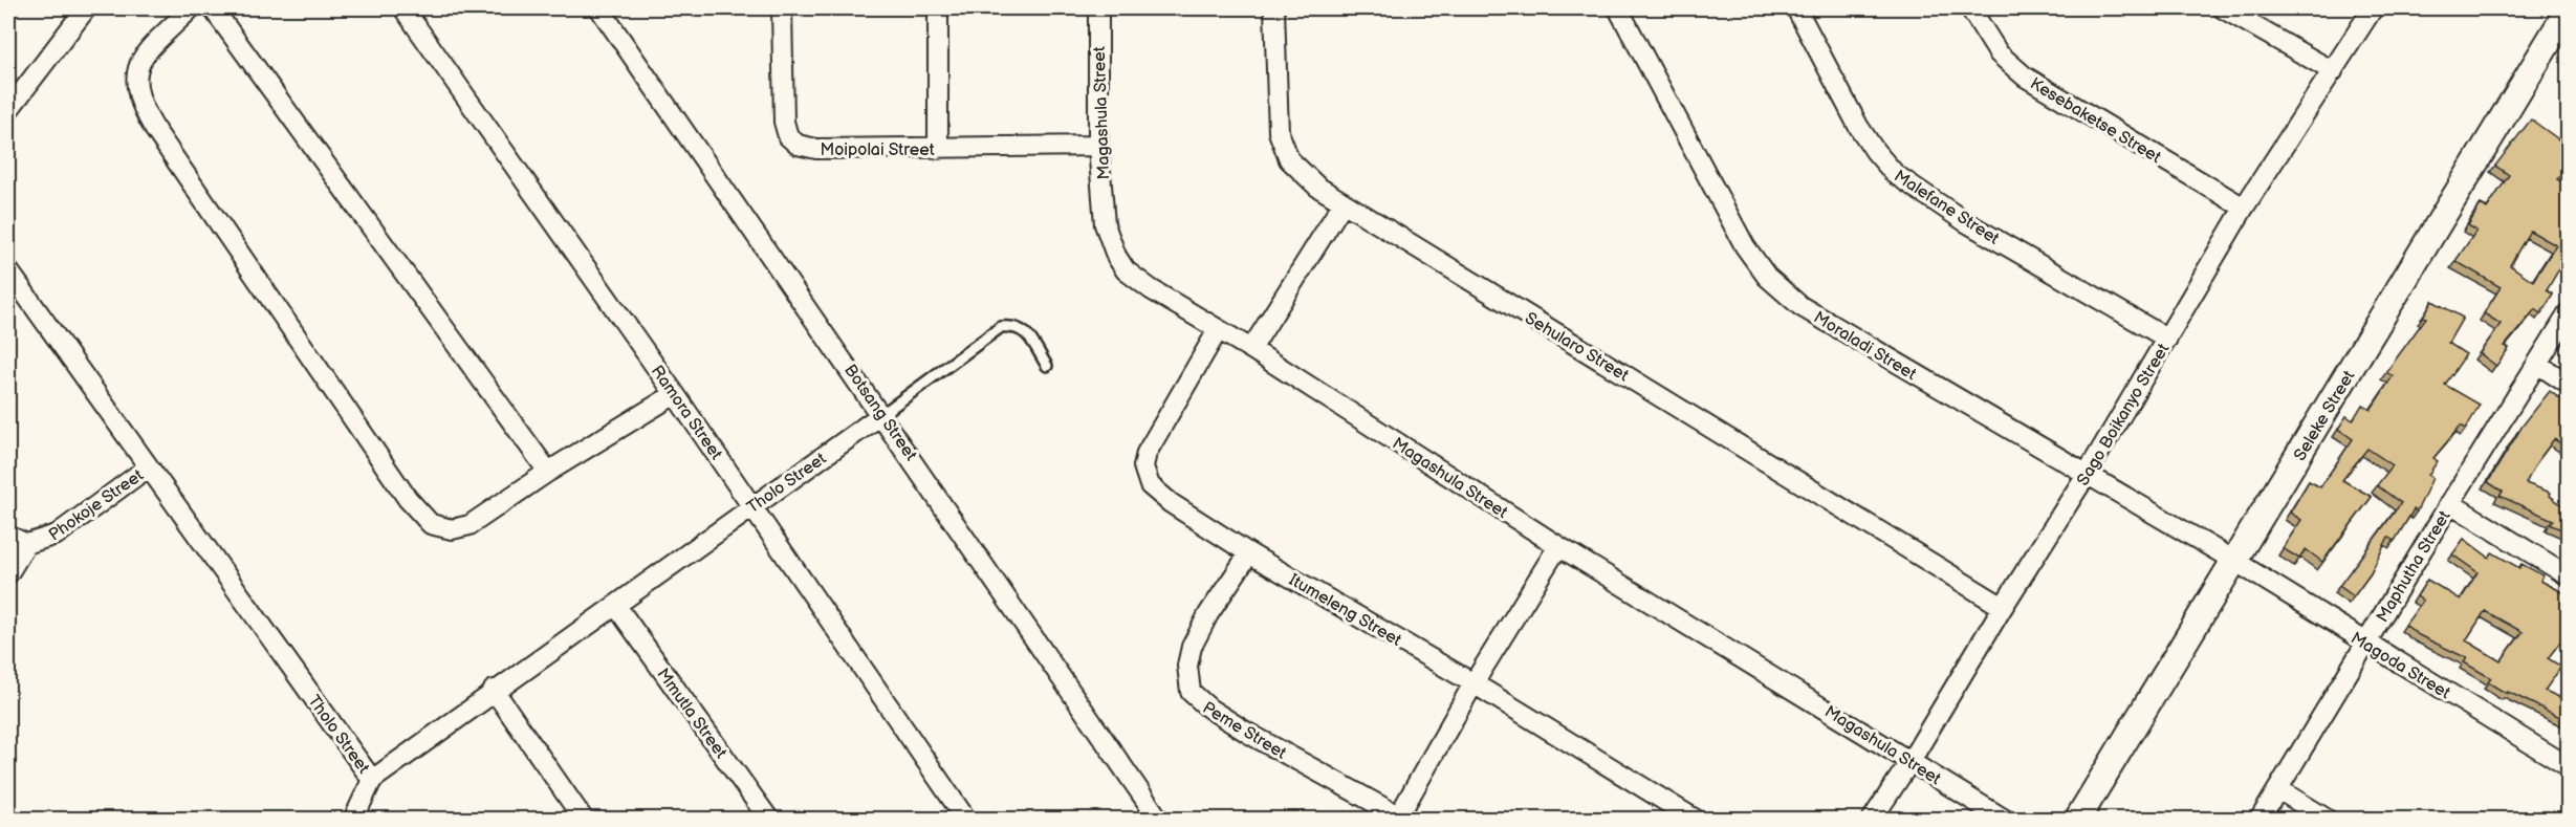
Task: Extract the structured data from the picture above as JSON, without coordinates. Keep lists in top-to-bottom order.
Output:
{
  "streets": {
    "street": [
      "Magashula Street",
      "Kesebaketse Street",
      "Moipolai Street",
      "Malefane Street",
      "Moraladi Street",
      "Sehularo Street",
      "Ramora Street",
      "Botsang Street",
      "Sago Boikanyo Street",
      "Seleke Street",
      "Tholo Street",
      "Phokoje Street",
      "Maphutha Street",
      "Itumeleng Street",
      "Magoda Street",
      "Mmutla Street",
      "Peme Street"
    ]
  },
  "crossings": [
    ["Magashula Street", "Moipolai Street"],
    ["Magashula Street", "Sago Boikanyo Street"],
    ["Magashula Street", "Itumeleng Street"],
    ["Kesebaketse Street", "Sago Boikanyo Street"],
    ["Malefane Street", "Sago Boikanyo Street"],
    ["Moraladi Street", "Sago Boikanyo Street"],
    ["Moraladi Street", "Seleke Street"],
    ["Moraladi Street", "Magoda Street"],
    ["Sehularo Street", "Sago Boikanyo Street"],
    ["Ramora Street", "Tholo Street"],
    ["Botsang Street", "Tholo Street"],
    ["Seleke Street", "Magoda Street"],
    ["Tholo Street", "Phokoje Street"],
    ["Tholo Street", "Mmutla Street"],
    ["Maphutha Street", "Magoda Street"],
    ["Itumeleng Street", "Peme Street"]
  ]
}
